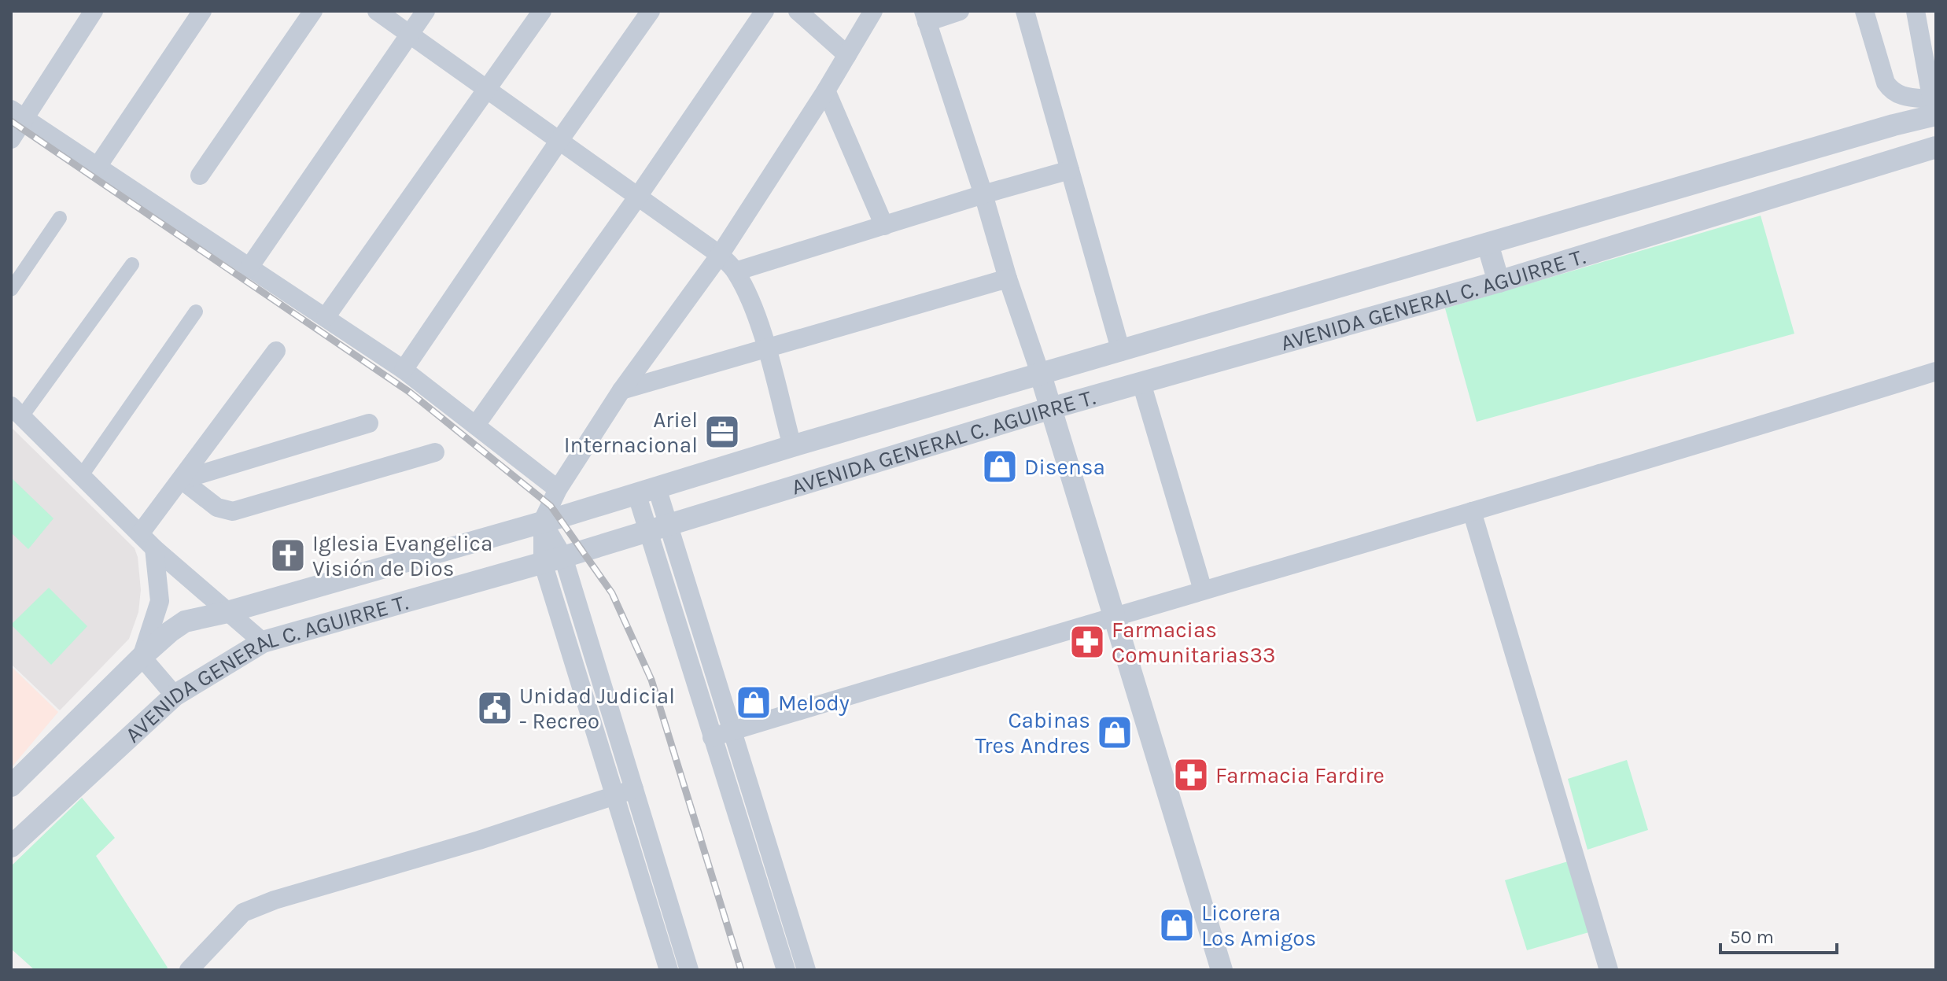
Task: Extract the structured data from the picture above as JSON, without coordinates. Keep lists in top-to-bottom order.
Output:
{
  "streets": {
    "street": ["AVENIDA GENERAL C. AGUIRRE T."]
  },
  "places": {
    "office": ["Ariel Internacional"],
    "shop": [
      "Disensa",
      "Melody",
      "Cabinas Tres Andres",
      "Licorera Los Amigos"
    ],
    "church": ["Iglesia Evangelica Visión de Dios"],
    "pharmacy": ["Farmacias Comunitarias33", "Farmacia Fardire"],
    "public building": ["Unidad Judicial - Recreo"]
  },
  "scale_bar": "50 m"
}
